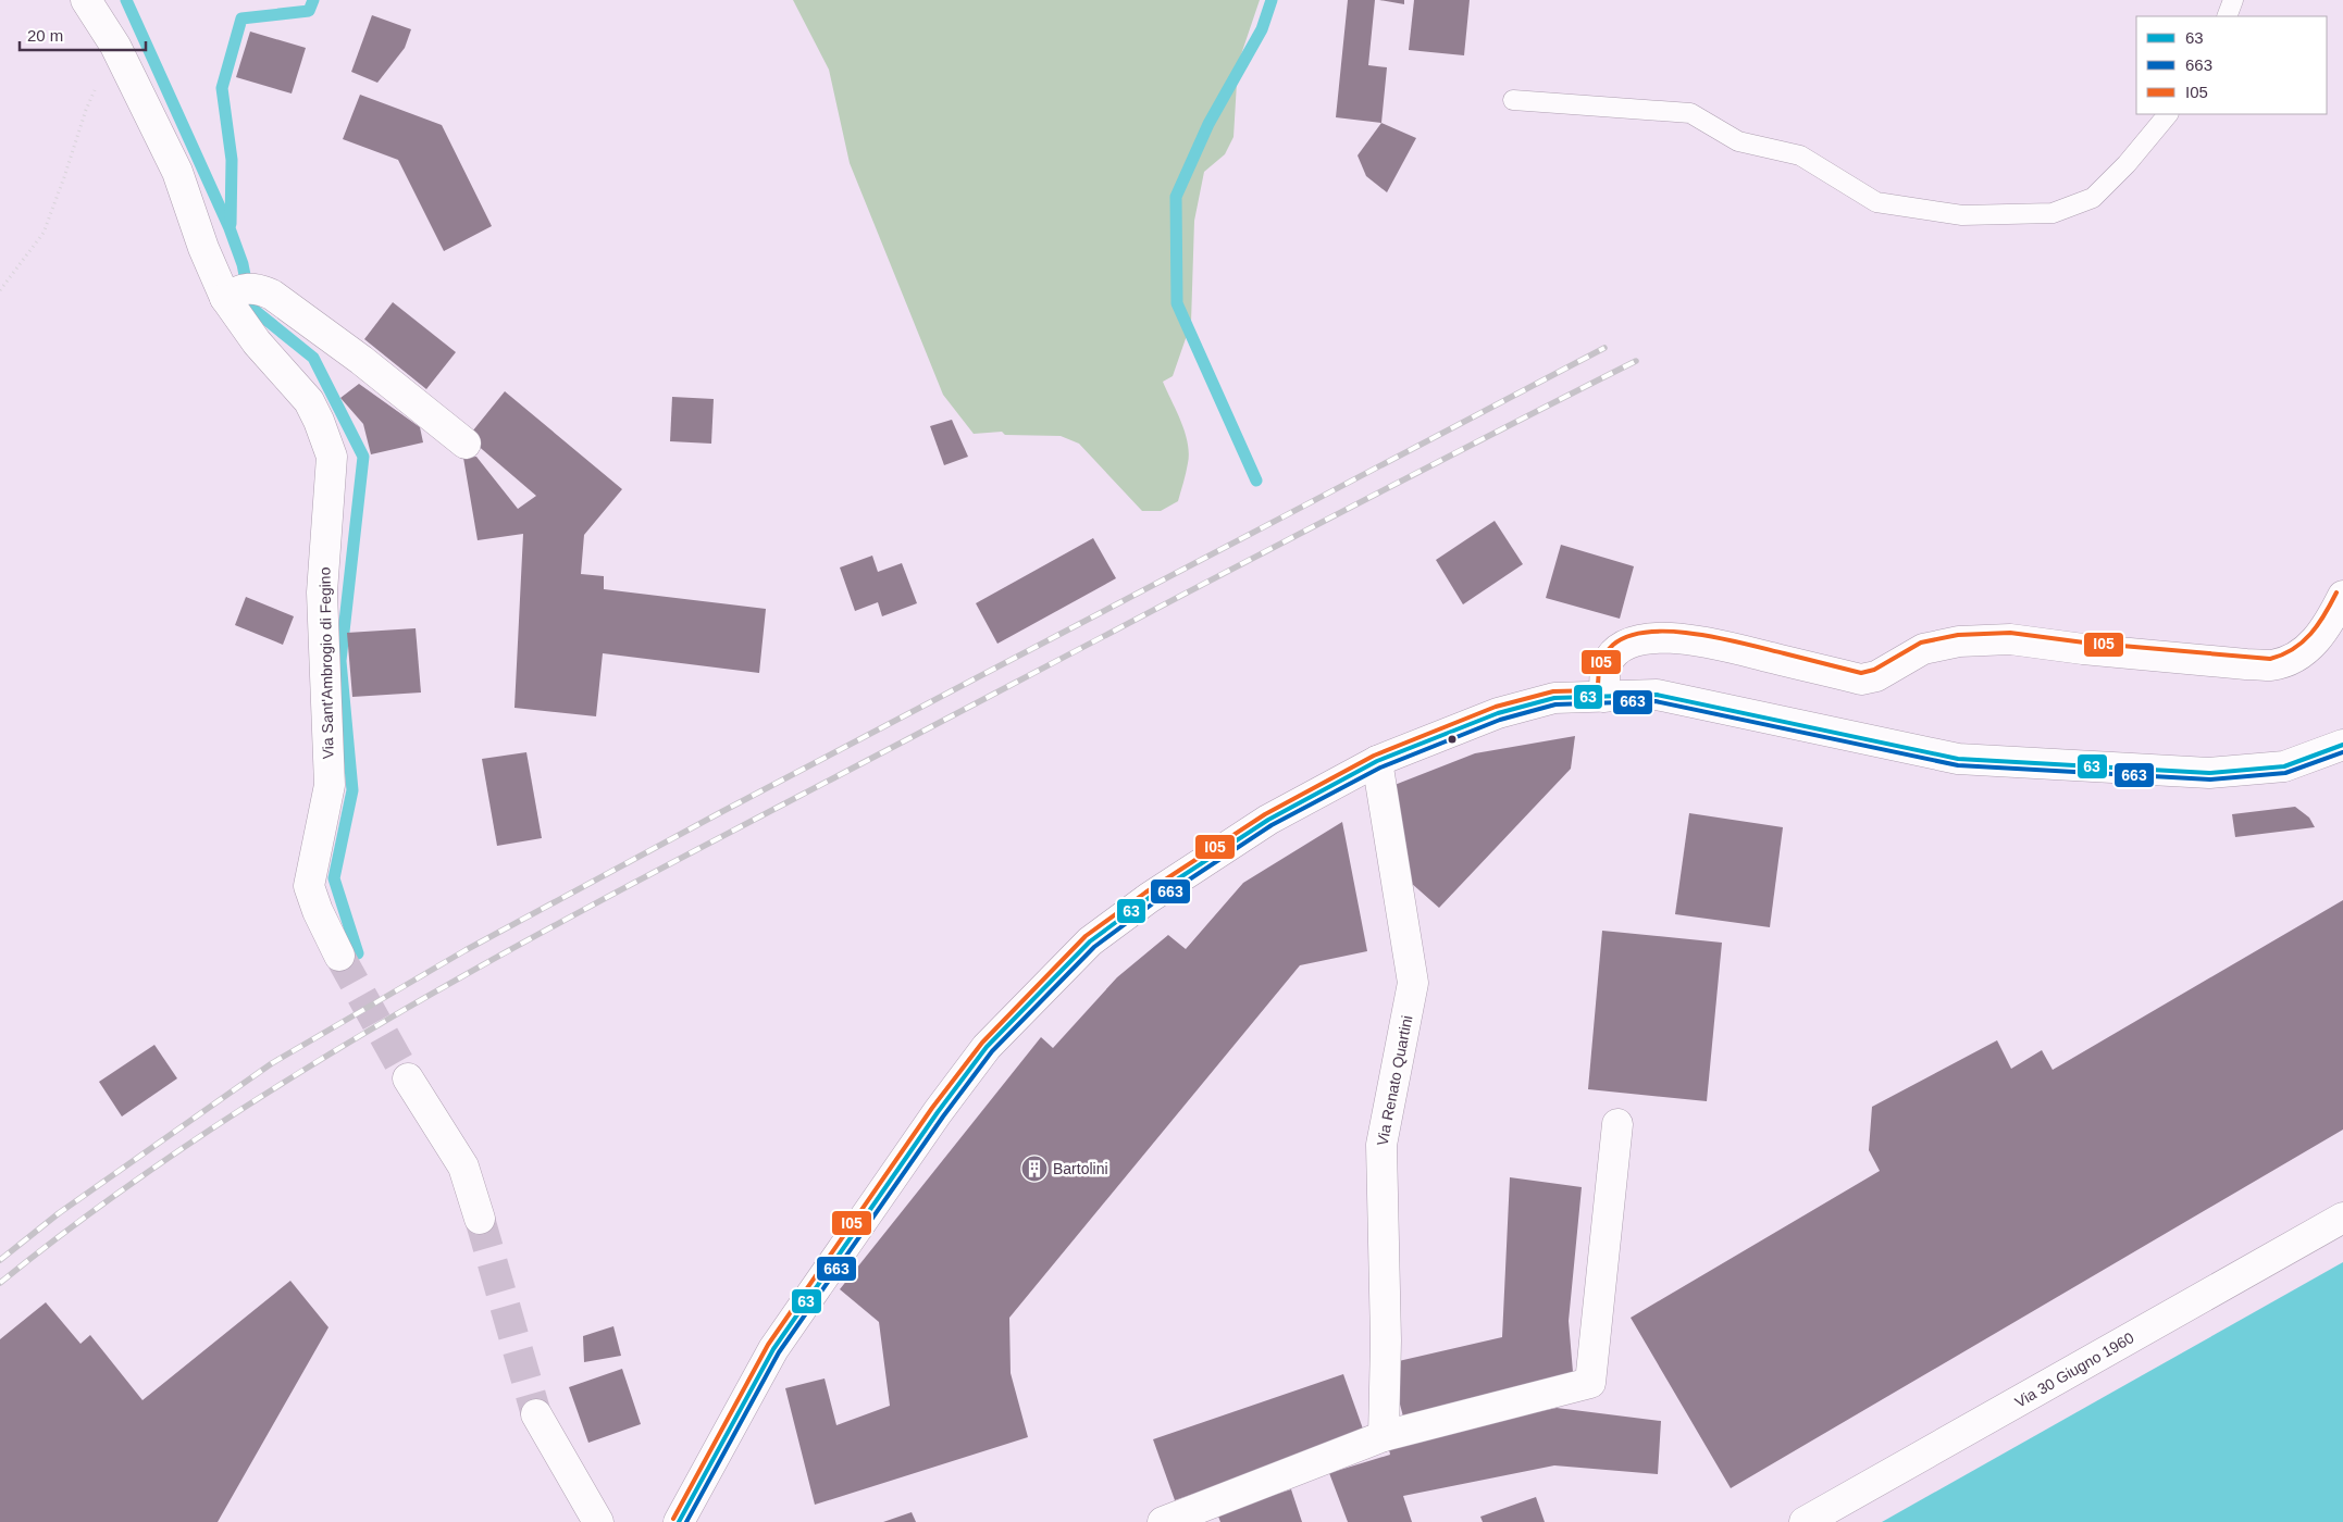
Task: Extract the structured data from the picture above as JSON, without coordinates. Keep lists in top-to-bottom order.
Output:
{
  "streets": {
    "street": ["Via Sant'Ambrogio di Fegino", "Via Renato Quartini", "Via 30 Giugno 1960"]
  },
  "places": {
    "building": ["Bartolini"]
  },
  "lines": ["transit line I05", "transit line 63", "transit line 663"],
  "legend": ["63", "663", "I05"],
  "scale_bar": "20 m"
}
